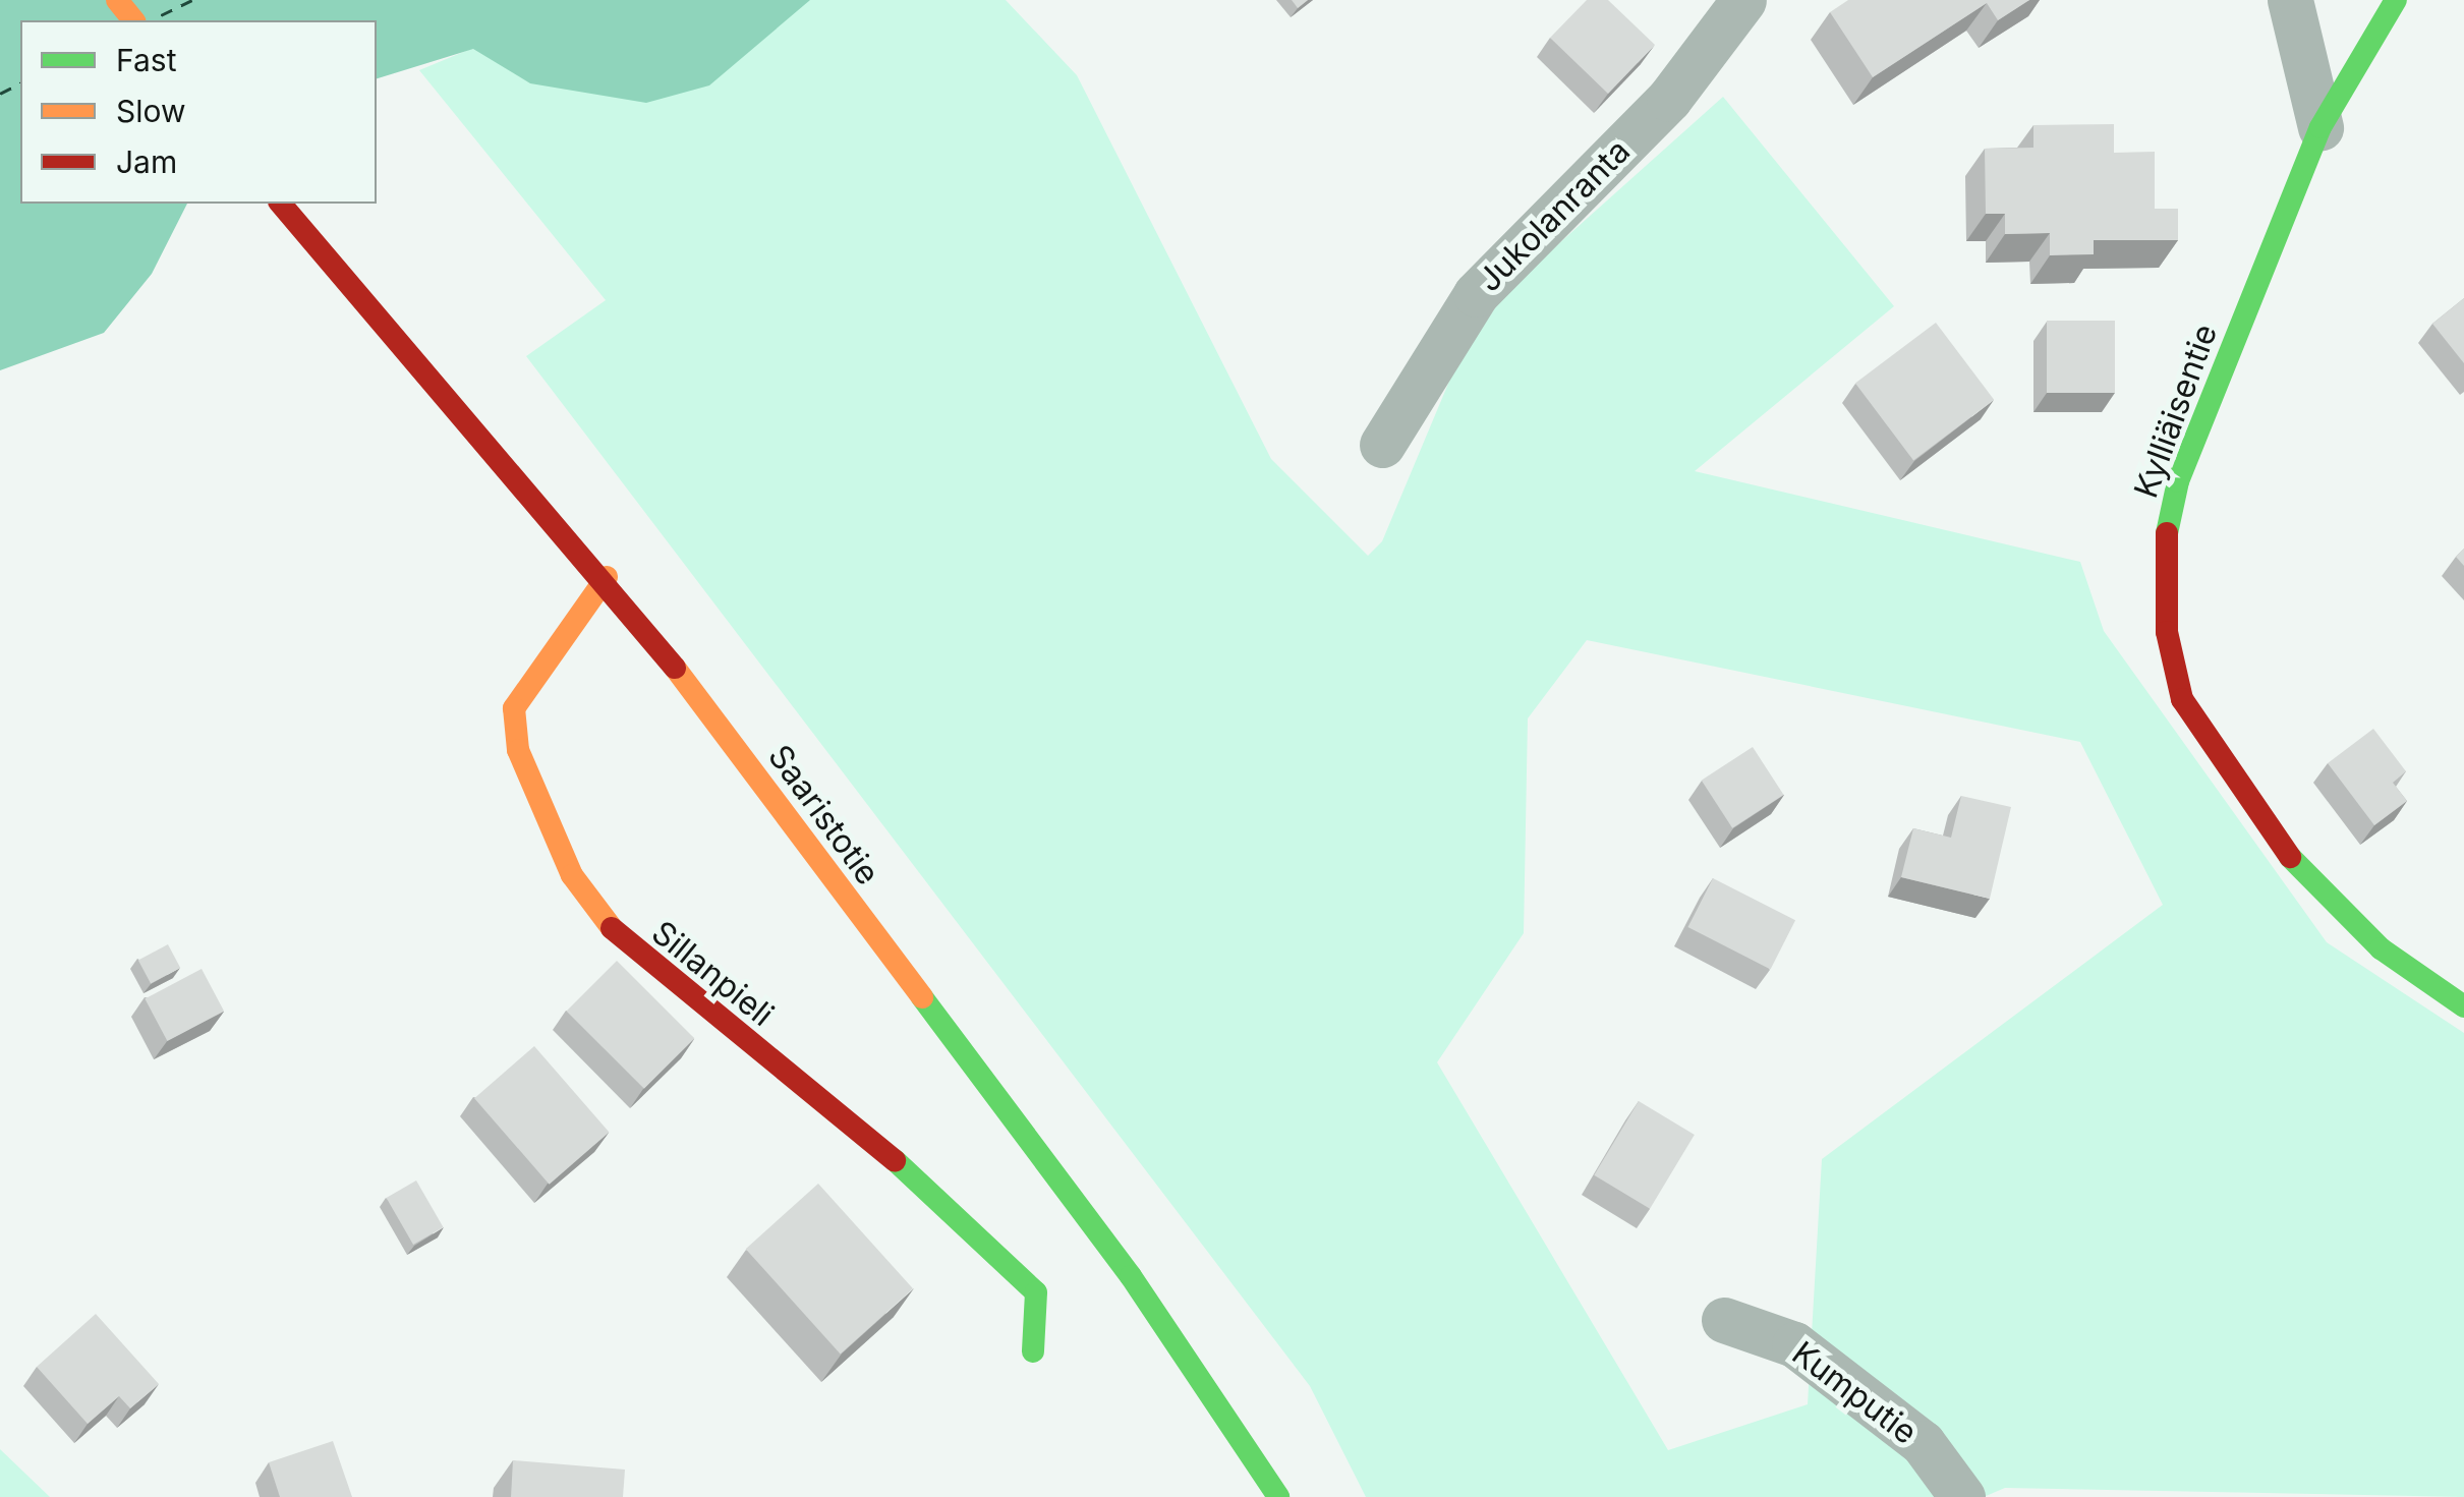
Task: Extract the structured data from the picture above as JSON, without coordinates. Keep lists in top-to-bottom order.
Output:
{
  "streets": {
    "street": [
      "Jukolanranta",
      "Kylliäisentie",
      "Saaristotie",
      "Sillanpieli",
      "Kumputie"
    ]
  },
  "crossings": [
    ["Saaristotie", "Sillanpieli"]
  ],
  "legend": ["Fast", "Slow", "Jam"]
}
